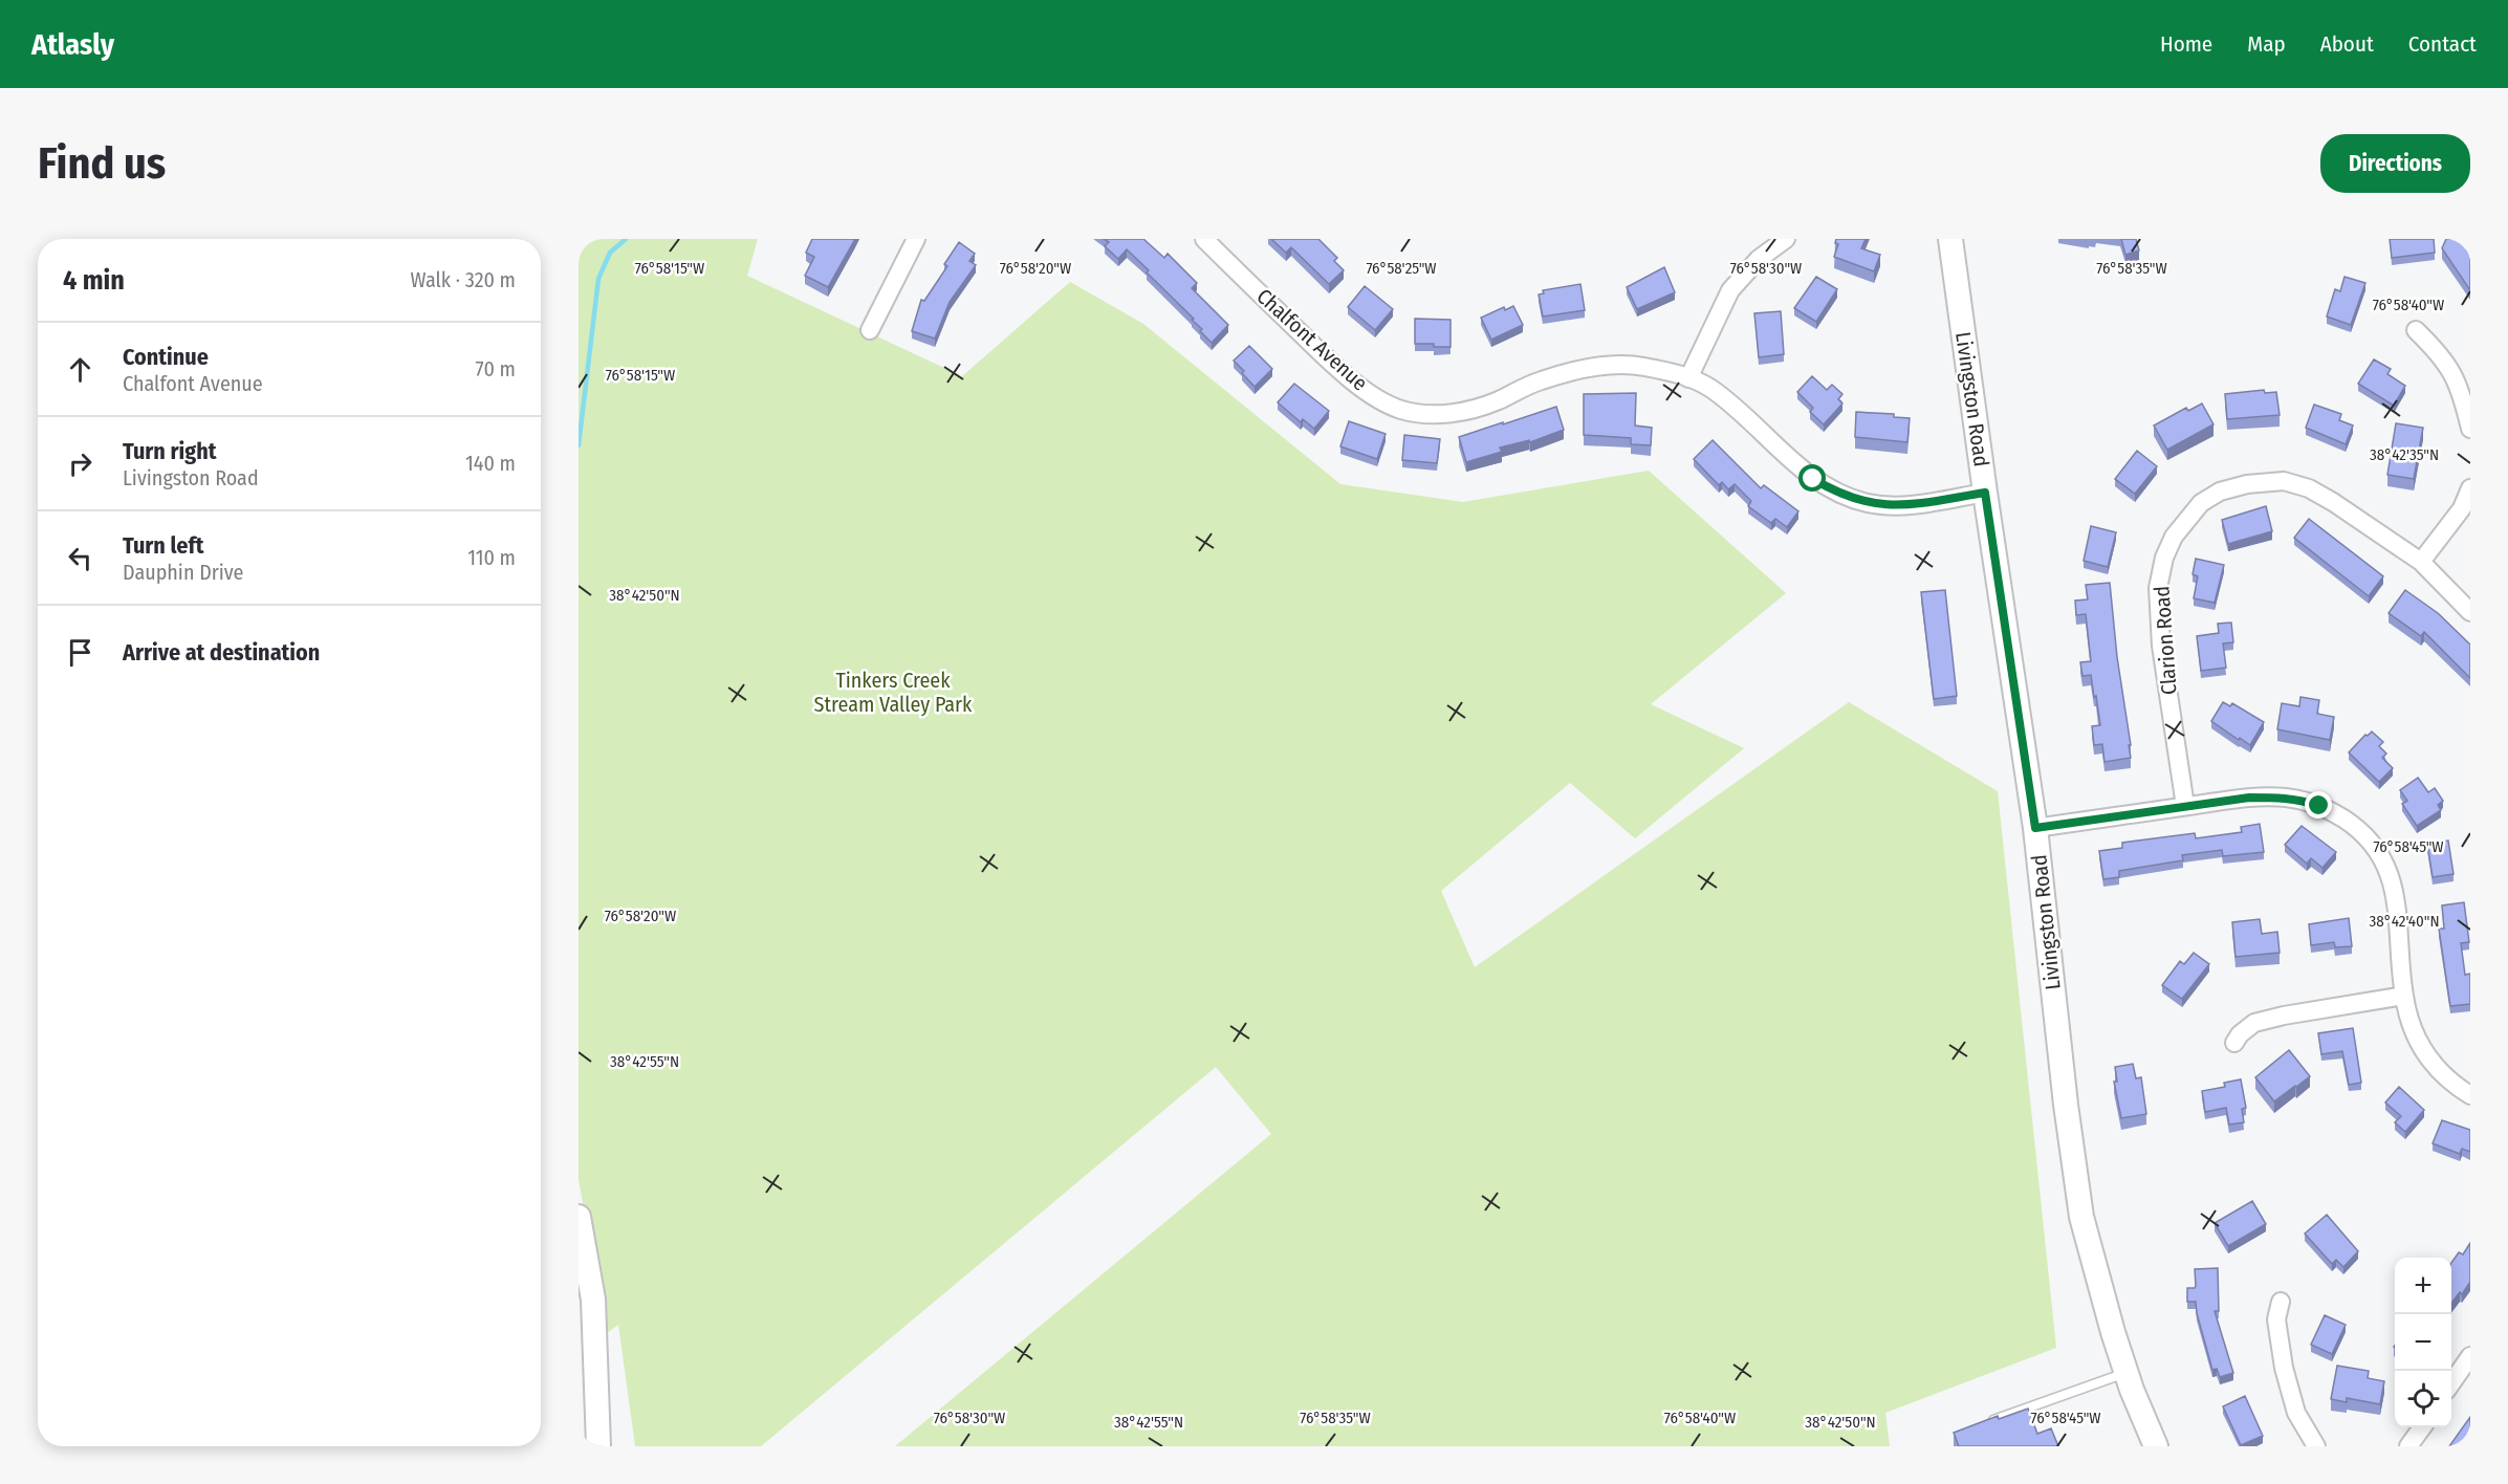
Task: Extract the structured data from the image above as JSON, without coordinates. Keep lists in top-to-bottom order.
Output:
{
  "streets": {
    "main road": ["Livingston Road"],
    "street": ["Chalfont Avenue", "Clarion Road"]
  },
  "crossings": [
    ["Chalfont Avenue", "Livingston Road"]
  ],
  "parks": ["Tinkers Creek Stream Valley Park"],
  "page": {
    "header": "Atlasly",
    "nav": [
      "Home",
      "Map",
      "About",
      "Contact"
    ],
    "buttons": "Directions",
    "title": "Find us",
    "heading": ["4 min", "Walk · 320 m"],
    "list": [
      ["Continue", "Chalfont Avenue", "70 m"],
      ["Turn right", "Livingston Road", "140 m"],
      ["Turn left", "Dauphin Drive", "110 m"],
      "Arrive at destination"
    ],
    "map_buttons": ["+", "−"]
  },
  "coordinates": [
    "76°58'35\"W",
    "76°58'15\"W",
    "76°58'20\"W",
    "76°58'25\"W",
    "76°58'30\"W",
    "76°58'40\"W",
    "38°42'35\"N",
    "38°42'50\"N",
    "76°58'45\"W",
    "38°42'40\"N",
    "38°42'55\"N"
  ]
}
